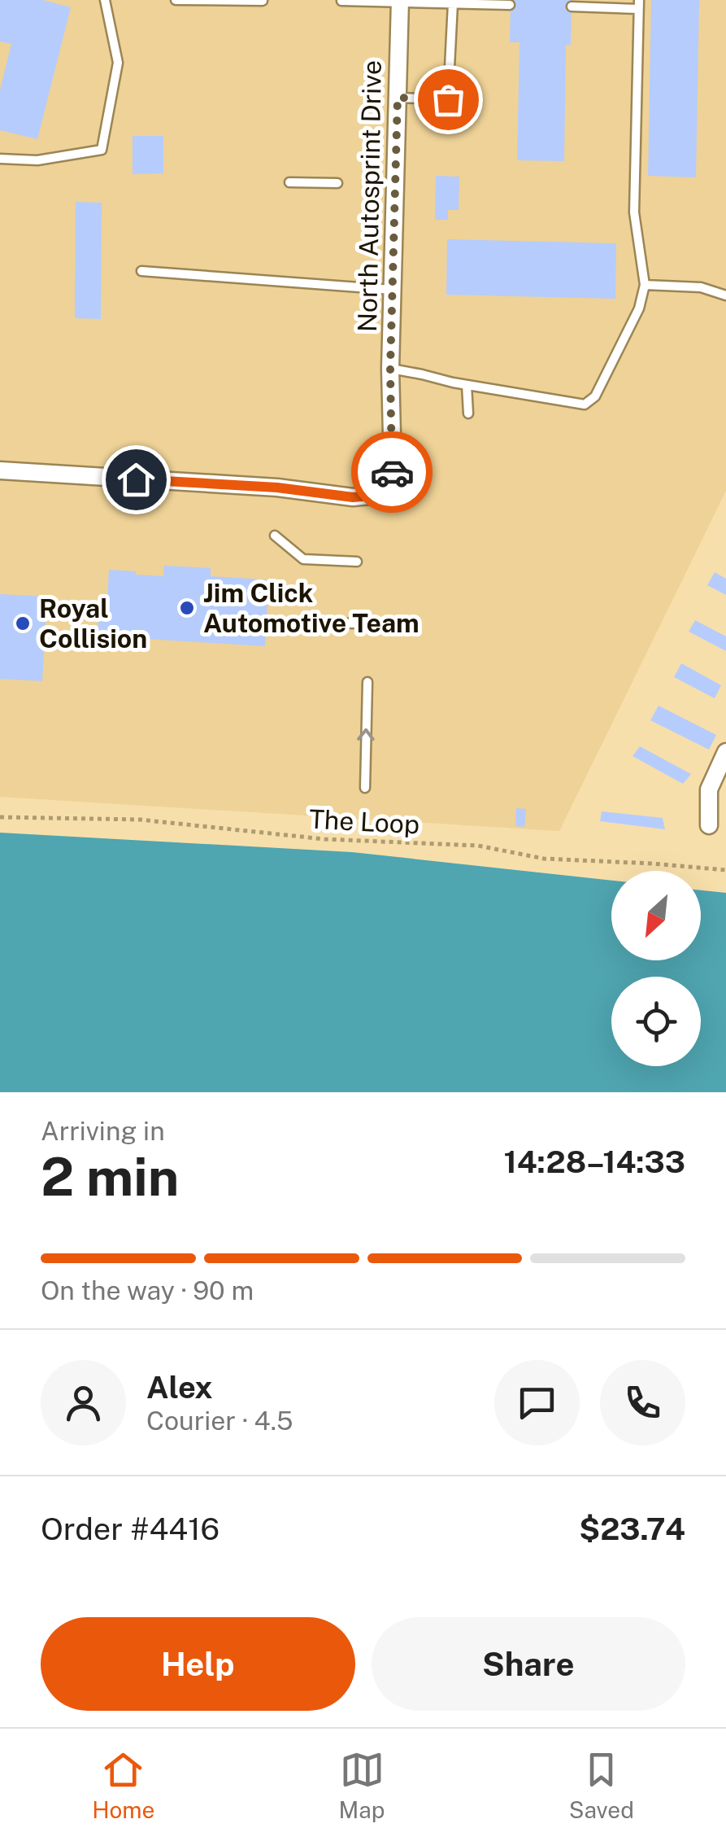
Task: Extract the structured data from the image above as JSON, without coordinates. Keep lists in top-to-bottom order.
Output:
{
  "streets": {
    "street": ["North Autosprint Drive"],
    "path": ["The Loop"]
  },
  "places": ["Jim Click Automotive Team", "Royal Collision"],
  "north": "bottom left",
  "page": {
    "heading": ["2 min", "Arriving in", "14:28–14:33"],
    "panel": [
      "Alex",
      "Courier · 4.5",
      "Order #4416",
      "$23.74"
    ],
    "bar": "On the way · 90 m",
    "buttons": ["Help", "Share"],
    "tabs": ["Home", "Map", "Saved"]
  }
}
